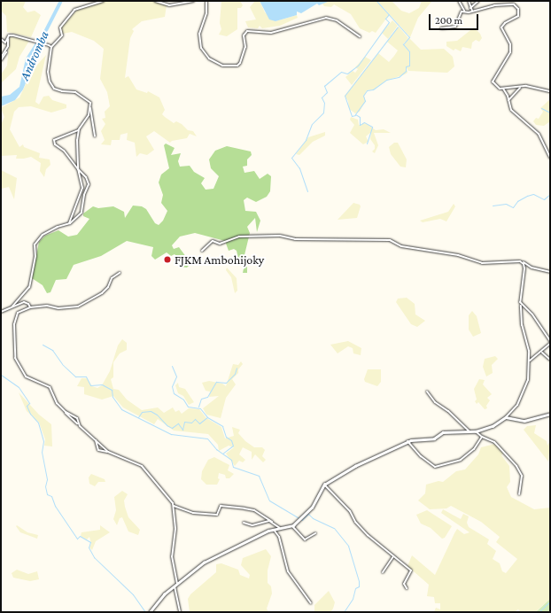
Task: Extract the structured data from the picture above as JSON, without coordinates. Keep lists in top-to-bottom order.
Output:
{
  "water": ["Andromba"],
  "places": ["FJKM Ambohijoky"],
  "scale_bar": "200 m"
}
